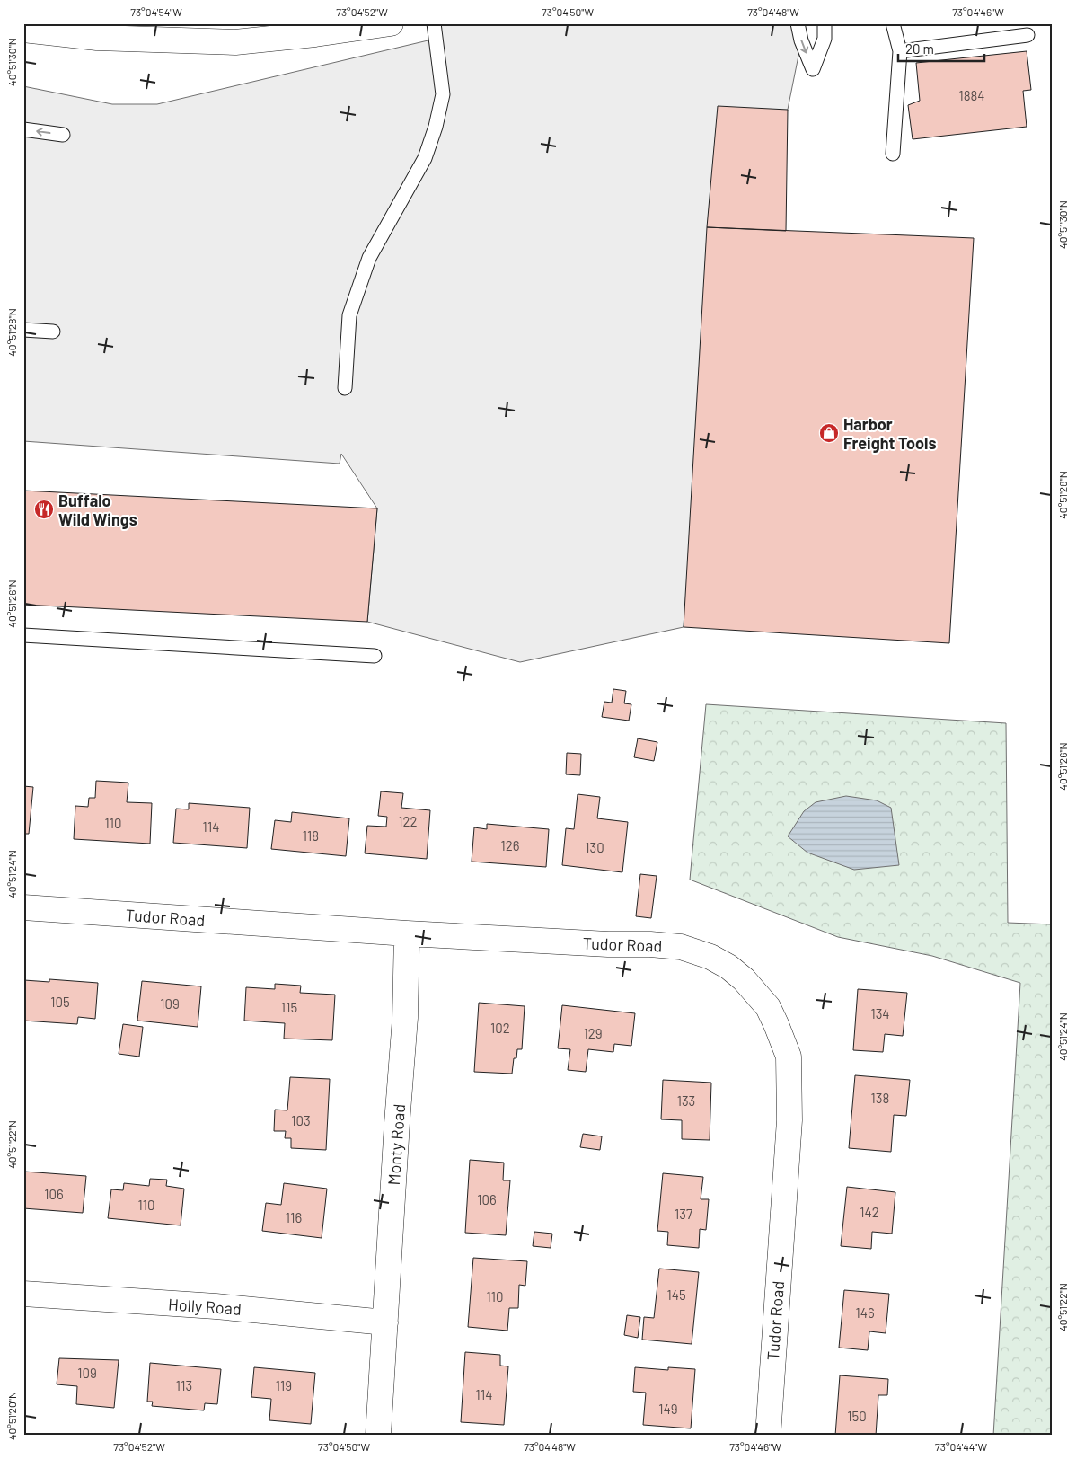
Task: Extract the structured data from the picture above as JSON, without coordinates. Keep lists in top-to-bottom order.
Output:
{
  "streets": {
    "street": ["Tudor Road", "Monty Road", "Holly Road"]
  },
  "crossings": [
    ["Tudor Road", "Monty Road"],
    ["Monty Road", "Holly Road"]
  ],
  "places": {
    "shop": ["Harbor Freight Tools"],
    "restaurant": ["Buffalo Wild Wings"]
  },
  "house_numbers": [
    "1884",
    "122",
    "110",
    "114",
    "118",
    "126",
    "130",
    "105",
    "109",
    "115",
    "134",
    "102",
    "129",
    "138",
    "133",
    "103",
    "106",
    "106",
    "110",
    "142",
    "137",
    "116",
    "145",
    "110",
    "146",
    "109",
    "113",
    "119",
    "114",
    "149",
    "150"
  ],
  "scale_bar": "20 m",
  "coordinates": [
    "73°04'54\"W",
    "73°04'52\"W",
    "73°04'50\"W",
    "73°04'48\"W",
    "73°04'46\"W",
    "40°51'30\"N",
    "40°51'28\"N",
    "40°51'26\"N",
    "40°51'24\"N",
    "40°51'22\"N",
    "40°51'20\"N",
    "73°04'44\"W"
  ]
}
